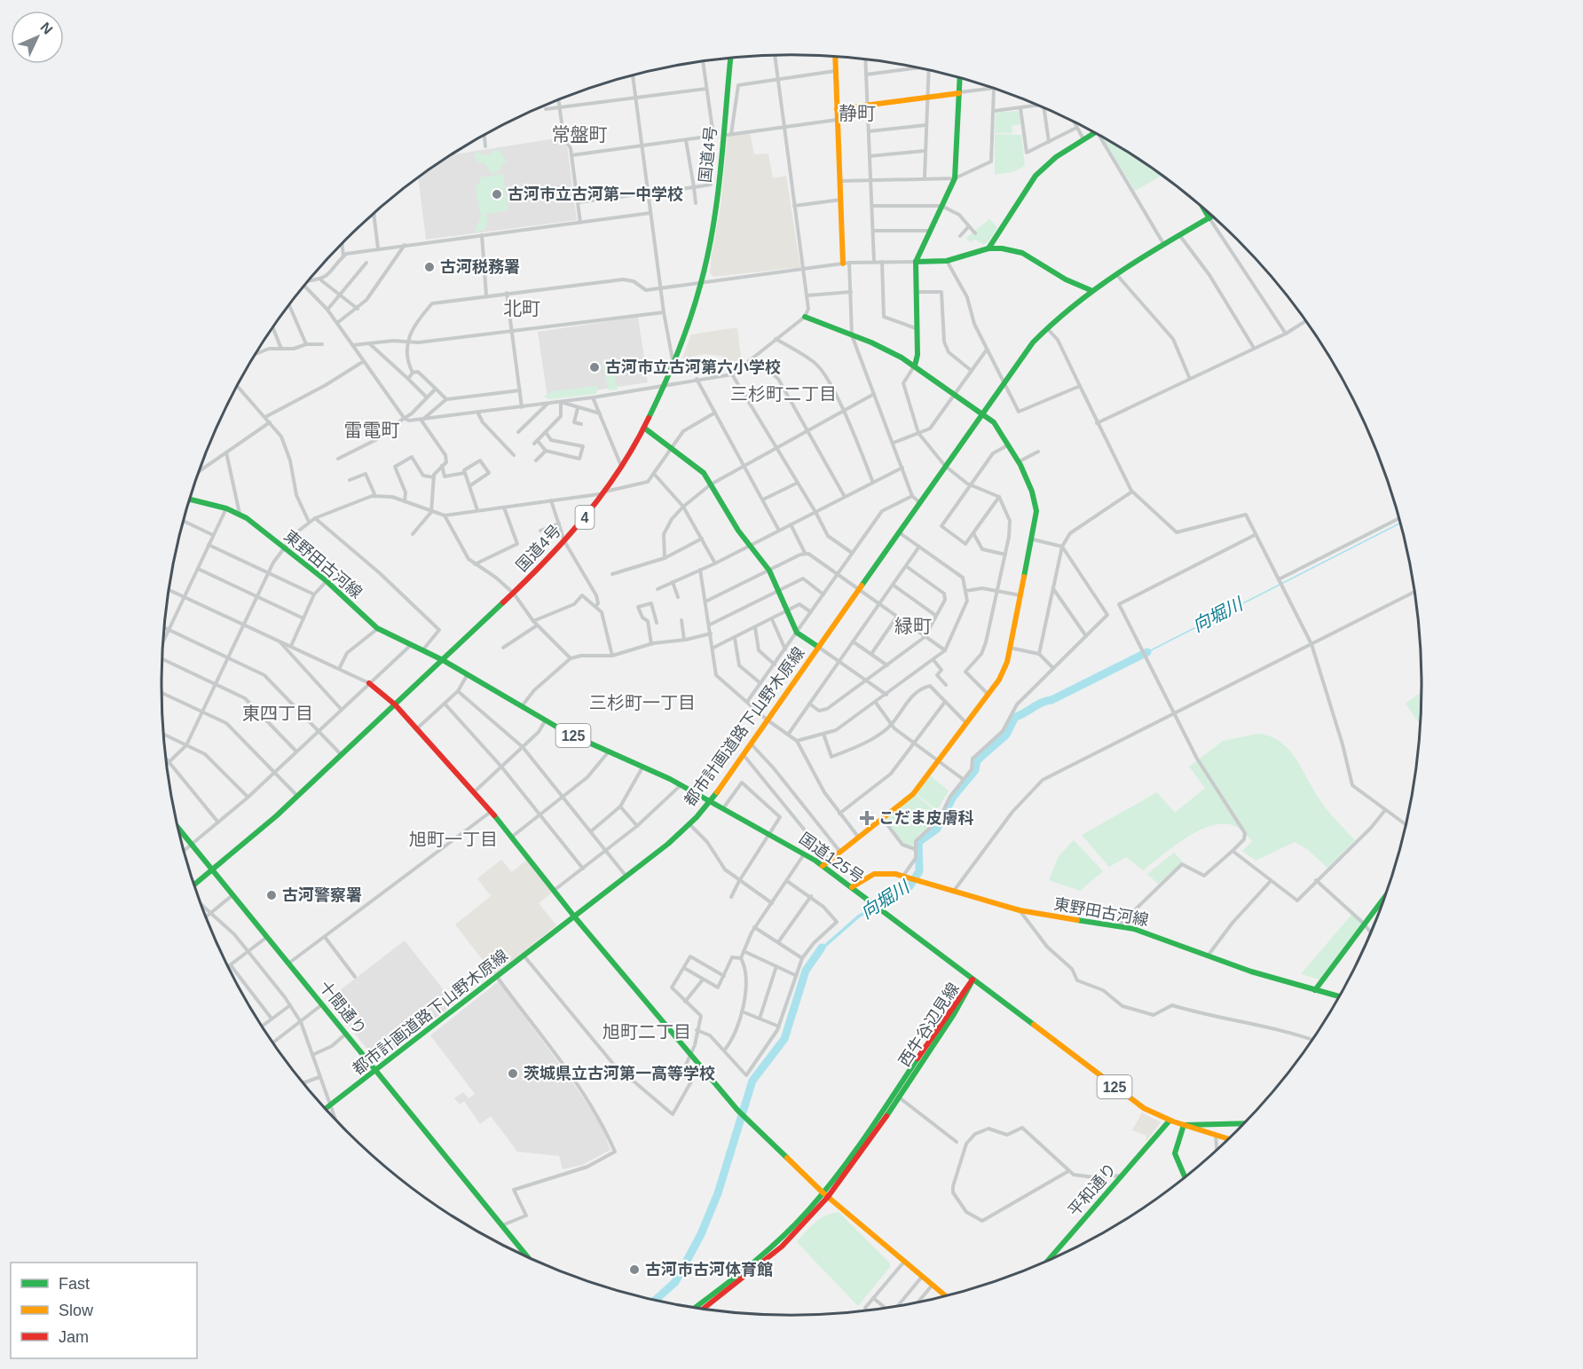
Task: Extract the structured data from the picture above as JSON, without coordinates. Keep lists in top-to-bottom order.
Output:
{
  "streets": {
    "main road": [
      "国道4号",
      "4",
      "東野田古河線",
      "都市計画道路下山野木原線",
      "125",
      "国道125号",
      "十間通り",
      "西牛谷辺見線",
      "平和通り"
    ]
  },
  "crossings": [
    ["国道4号", "東野田古河線"],
    ["国道4号", "国道125号"],
    ["国道4号", "十間通り"],
    ["東野田古河線", "国道125号"],
    ["都市計画道路下山野木原線", "国道125号"],
    ["都市計画道路下山野木原線", "十間通り"],
    ["国道125号", "西牛谷辺見線"],
    ["国道125号", "平和通り"]
  ],
  "districts": [
    "静町",
    "常盤町",
    "北町",
    "三杉町二丁目",
    "雷電町",
    "緑町",
    "三杉町一丁目",
    "東四丁目",
    "旭町一丁目",
    "旭町二丁目"
  ],
  "water": ["向堀川"],
  "places": {
    "other": [
      "古河市立古河第一中学校",
      "古河税務署",
      "古河市立古河第六小学校",
      "古河警察署",
      "茨城県立古河第一高等学校",
      "古河市古河体育館"
    ],
    "health": ["こだま皮膚科"]
  },
  "legend": ["Fast", "Slow", "Jam"],
  "north": "top right"
}
